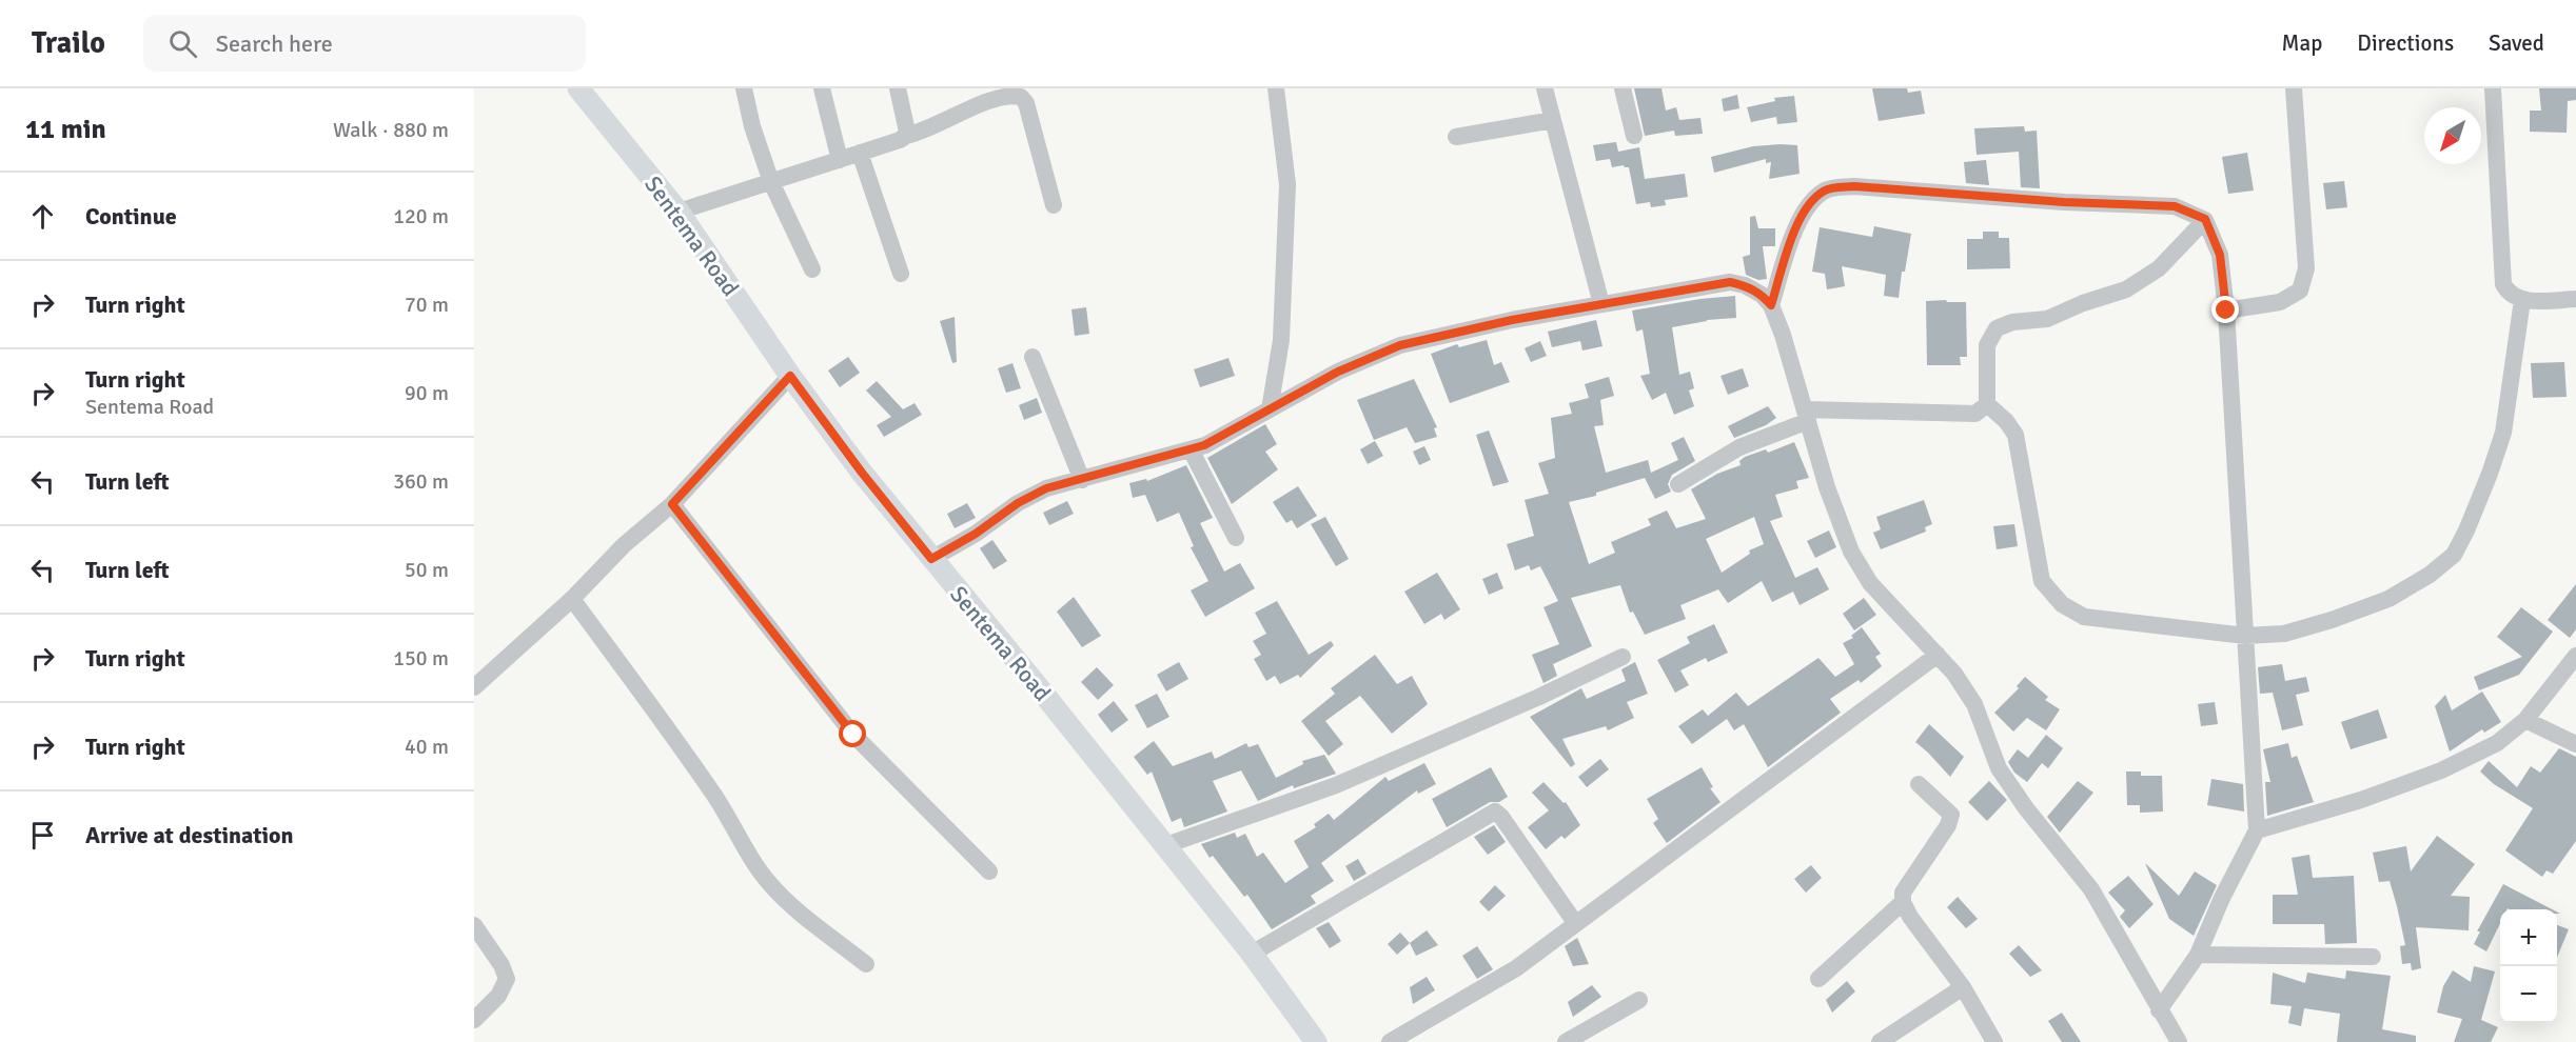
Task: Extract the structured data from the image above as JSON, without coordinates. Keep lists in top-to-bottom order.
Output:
{
  "streets": {
    "main road": ["Sentema Road"]
  },
  "north": "bottom left",
  "page": {
    "header": "Trailo",
    "search": "Search here",
    "nav": ["Map", "Directions", "Saved"],
    "heading": ["11 min", "Walk · 880 m"],
    "list": [
      ["Continue", "120 m"],
      ["Turn right", "70 m"],
      ["Turn right", "Sentema Road", "90 m"],
      ["Turn left", "360 m"],
      ["Turn left", "50 m"],
      ["Turn right", "150 m"],
      ["Turn right", "40 m"],
      "Arrive at destination"
    ],
    "map_buttons": ["+", "−"]
  }
}
